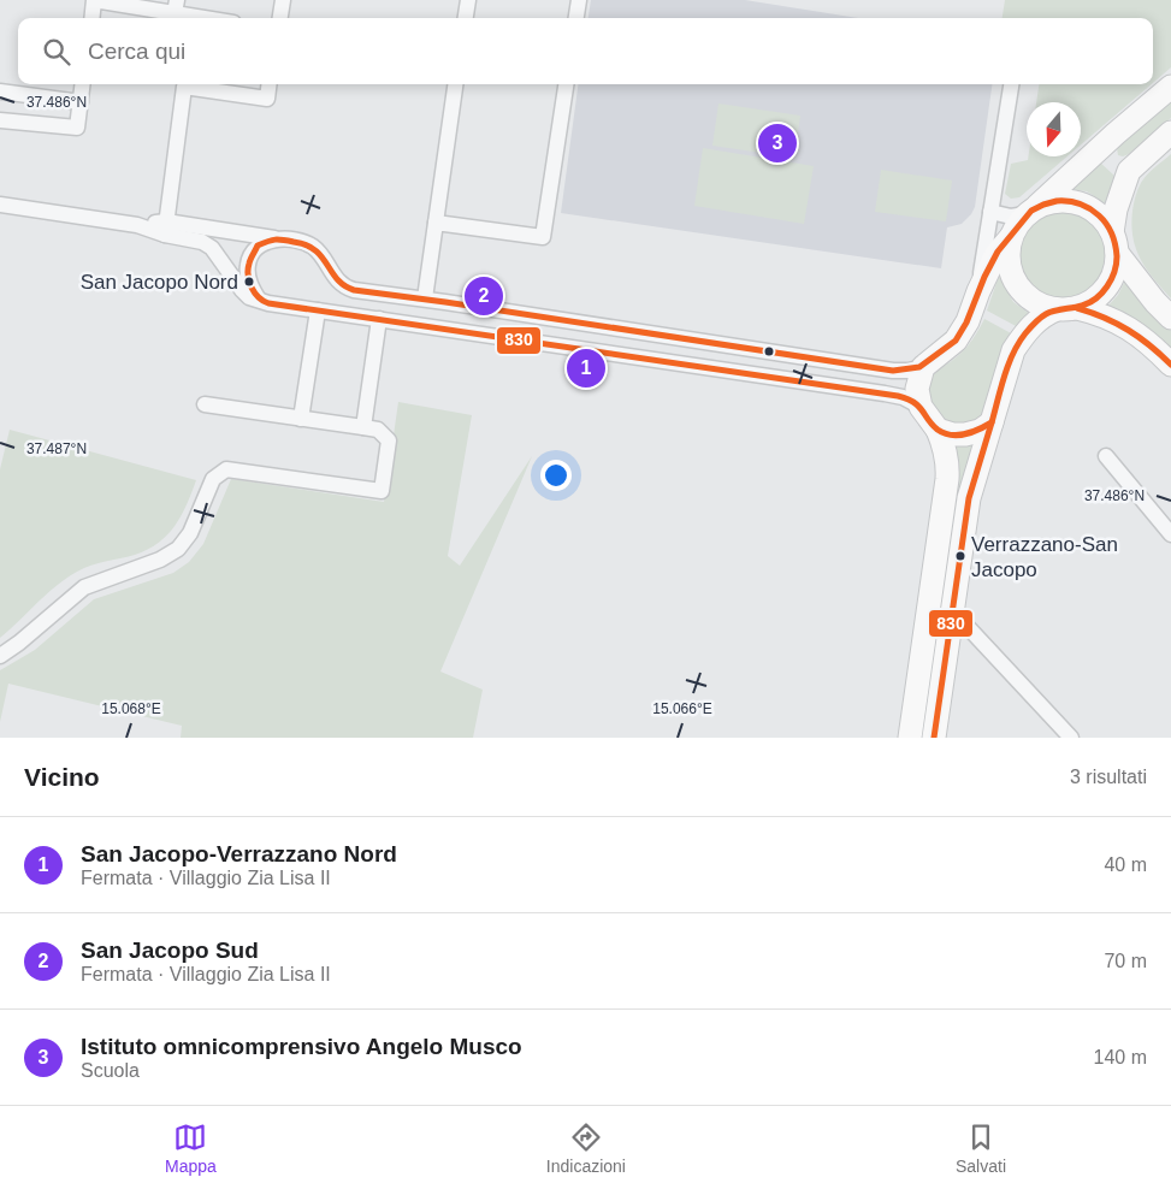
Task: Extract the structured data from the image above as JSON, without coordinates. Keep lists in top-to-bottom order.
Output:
{
  "places": ["San Jacopo Nord", "Verrazzano-San Jacopo"],
  "lines": ["transit line 830"],
  "north": "bottom",
  "page": {
    "search": "Cerca qui",
    "pins": ["3", "2", "1"],
    "heading": ["Vicino", "3 risultati"],
    "list": [
      {
        "mark": "1",
        "name": "San Jacopo-Verrazzano Nord",
        "note": "Fermata · Villaggio Zia Lisa II",
        "value": "40 m"
      },
      {
        "mark": "2",
        "name": "San Jacopo Sud",
        "note": "Fermata · Villaggio Zia Lisa II",
        "value": "70 m"
      },
      {
        "mark": "3",
        "name": "Istituto omnicomprensivo Angelo Musco",
        "note": "Scuola",
        "value": "140 m"
      }
    ],
    "nav": ["Mappa", "Indicazioni", "Salvati"]
  },
  "coordinates": [
    "37.486°N",
    "37.487°N",
    "15.068°E",
    "15.066°E"
  ]
}
